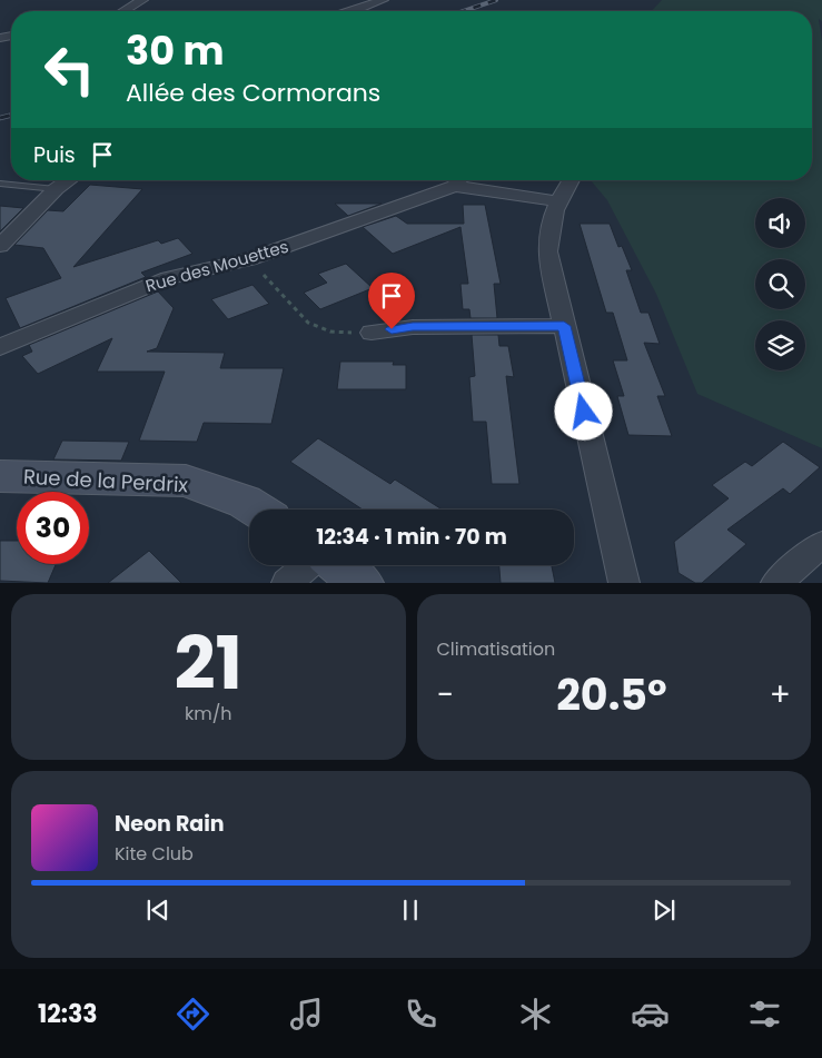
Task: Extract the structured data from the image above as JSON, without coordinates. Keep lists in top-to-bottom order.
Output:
{
  "streets": {
    "street": ["Rue des Mouettes", "Rue de la Perdrix"]
  },
  "page": {
    "turn": ["30 m", "Allée des Cormorans"],
    "then": "Puis",
    "limit": "30",
    "trip": "12:34 · 1 min · 70 m",
    "tile": [
      ["21", "km/h"],
      "Climatisation"
    ],
    "heat": ["−", "20.5°", "+"],
    "song": ["Neon Rain", "Kite Club"],
    "tabs": "12:33"
  }
}
